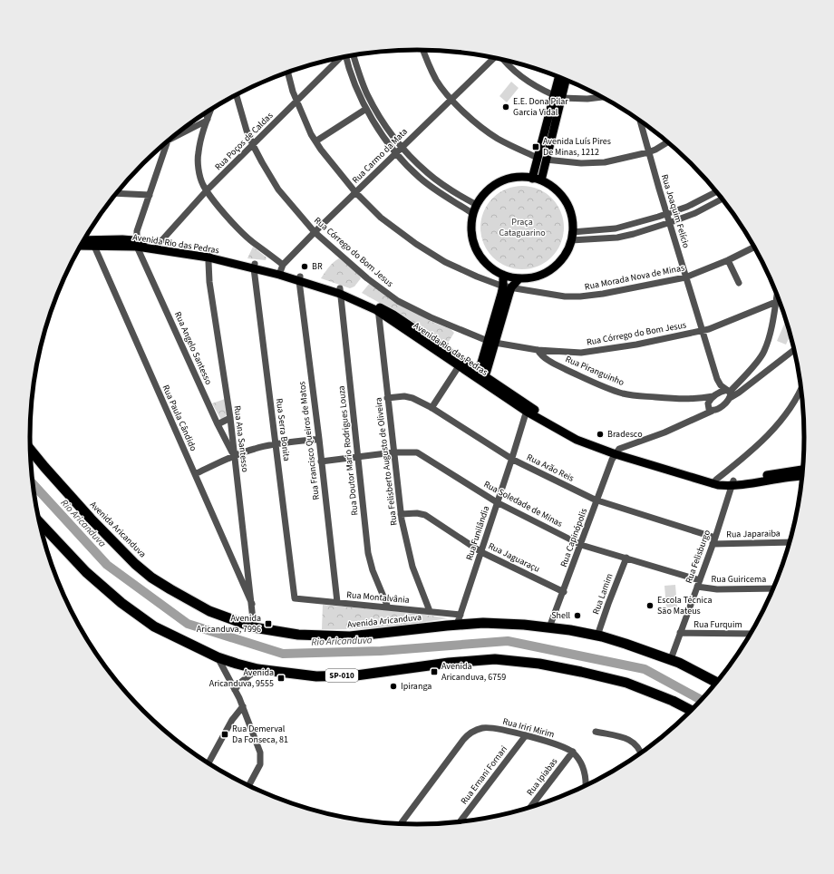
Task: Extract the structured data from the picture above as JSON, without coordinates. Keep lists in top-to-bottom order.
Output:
{
  "streets": {
    "highway": ["Avenida Aricanduva", "SP-010"],
    "main road": ["Avenida Rio das Pedras"],
    "street": [
      "Rua Poços de Caldas",
      "Rua Carmo da Mata",
      "Rua Joaquim Felício",
      "Rua Córrego do Bom Jesus",
      "Rua Morada Nova de Minas",
      "Rua Angelo Santesso",
      "Rua Piranguinho",
      "Rua Paula Cândido",
      "Rua Serra Bonita",
      "Rua Ana Santesso",
      "Rua Francisco Queiros de Matos",
      "Rua Doutor Mario Rodrigues Louza",
      "Rua Felisberto Augusto de Oliveira",
      "Rua Arão Reis",
      "Rua Soledade de Minas",
      "Rua Funilândia",
      "Rua Japaraiba",
      "Rua Capinópolis",
      "Rua Felisburgo",
      "Rua Jaguaraçu",
      "Rua Guiricema",
      "Rua Lamim",
      "Rua Montalvânia",
      "Rua Furquim",
      "Rua Iriri Mirim",
      "Rua Ernani Fornari",
      "Rua Ipiabas"
    ]
  },
  "crossings": [
    ["Rua Poços de Caldas", "Avenida Rio das Pedras"],
    ["Rua Poços de Caldas", "Rua Córrego do Bom Jesus"],
    ["Rua Poços de Caldas", "Rua Morada Nova de Minas"],
    ["Rua Carmo da Mata", "Avenida Rio das Pedras"],
    ["Rua Carmo da Mata", "Rua Córrego do Bom Jesus"],
    ["Rua Carmo da Mata", "Rua Morada Nova de Minas"],
    ["Rua Joaquim Felício", "Rua Córrego do Bom Jesus"],
    ["Rua Joaquim Felício", "Rua Morada Nova de Minas"],
    ["Rua Joaquim Felício", "Rua Piranguinho"],
    ["Avenida Rio das Pedras", "Rua Angelo Santesso"],
    ["Avenida Rio das Pedras", "Rua Paula Cândido"],
    ["Avenida Rio das Pedras", "Rua Serra Bonita"],
    ["Avenida Rio das Pedras", "Rua Ana Santesso"],
    ["Avenida Rio das Pedras", "Rua Francisco Queiros de Matos"],
    ["Avenida Rio das Pedras", "Rua Doutor Mario Rodrigues Louza"],
    ["Avenida Rio das Pedras", "Rua Felisberto Augusto de Oliveira"],
    ["Avenida Rio das Pedras", "Rua Funilândia"],
    ["Avenida Rio das Pedras", "Rua Capinópolis"],
    ["Avenida Rio das Pedras", "Rua Felisburgo"],
    ["Rua Córrego do Bom Jesus", "Rua Piranguinho"],
    ["Rua Angelo Santesso", "Rua Ana Santesso"],
    ["Rua Paula Cândido", "Rua Ana Santesso"],
    ["Rua Serra Bonita", "Rua Montalvânia"],
    ["Rua Ana Santesso", "Avenida Aricanduva"],
    ["Rua Francisco Queiros de Matos", "Rua Soledade de Minas"],
    ["Rua Francisco Queiros de Matos", "Rua Montalvânia"],
    ["Rua Doutor Mario Rodrigues Louza", "Rua Soledade de Minas"],
    ["Rua Doutor Mario Rodrigues Louza", "Rua Montalvânia"],
    ["Rua Felisberto Augusto de Oliveira", "Rua Arão Reis"],
    ["Rua Felisberto Augusto de Oliveira", "Rua Soledade de Minas"],
    ["Rua Felisberto Augusto de Oliveira", "Rua Jaguaraçu"],
    ["Rua Felisberto Augusto de Oliveira", "Rua Montalvânia"],
    ["Rua Arão Reis", "Rua Funilândia"],
    ["Rua Arão Reis", "Rua Japaraiba"],
    ["Rua Arão Reis", "Rua Capinópolis"],
    ["Rua Arão Reis", "Rua Felisburgo"],
    ["Rua Soledade de Minas", "Rua Funilândia"],
    ["Rua Soledade de Minas", "Rua Capinópolis"],
    ["Rua Soledade de Minas", "Rua Felisburgo"],
    ["Rua Soledade de Minas", "Rua Lamim"],
    ["Avenida Aricanduva", "Rua Funilândia"],
    ["Avenida Aricanduva", "Rua Capinópolis"],
    ["Avenida Aricanduva", "Rua Felisburgo"],
    ["Avenida Aricanduva", "Rua Lamim"],
    ["Rua Funilândia", "Rua Jaguaraçu"],
    ["Rua Funilândia", "Rua Montalvânia"],
    ["Rua Japaraiba", "Rua Felisburgo"],
    ["Rua Capinópolis", "Rua Jaguaraçu"],
    ["Rua Felisburgo", "Rua Guiricema"],
    ["Rua Felisburgo", "Rua Furquim"],
    ["Rua Iriri Mirim", "Rua Ernani Fornari"],
    ["Rua Iriri Mirim", "Rua Ipiabas"]
  ],
  "water": ["Rio Aricanduva"],
  "parks": ["Praça Cataguarino"],
  "places": {
    "other": [
      "E.E. Dona Pilar Garcia Vidal",
      "BR",
      "Bradesco",
      "Escola Técnica São Mateus",
      "Shell",
      "Ipiranga"
    ],
    "transit": [
      "Avenida Luís Pires De Minas, 1212",
      "Avenida Aricanduva, 7996",
      "Avenida Aricanduva, 6759",
      "Avenida Aricanduva, 9555",
      "Rua Demerval Da Fonseca, 81"
    ]
  }
}
